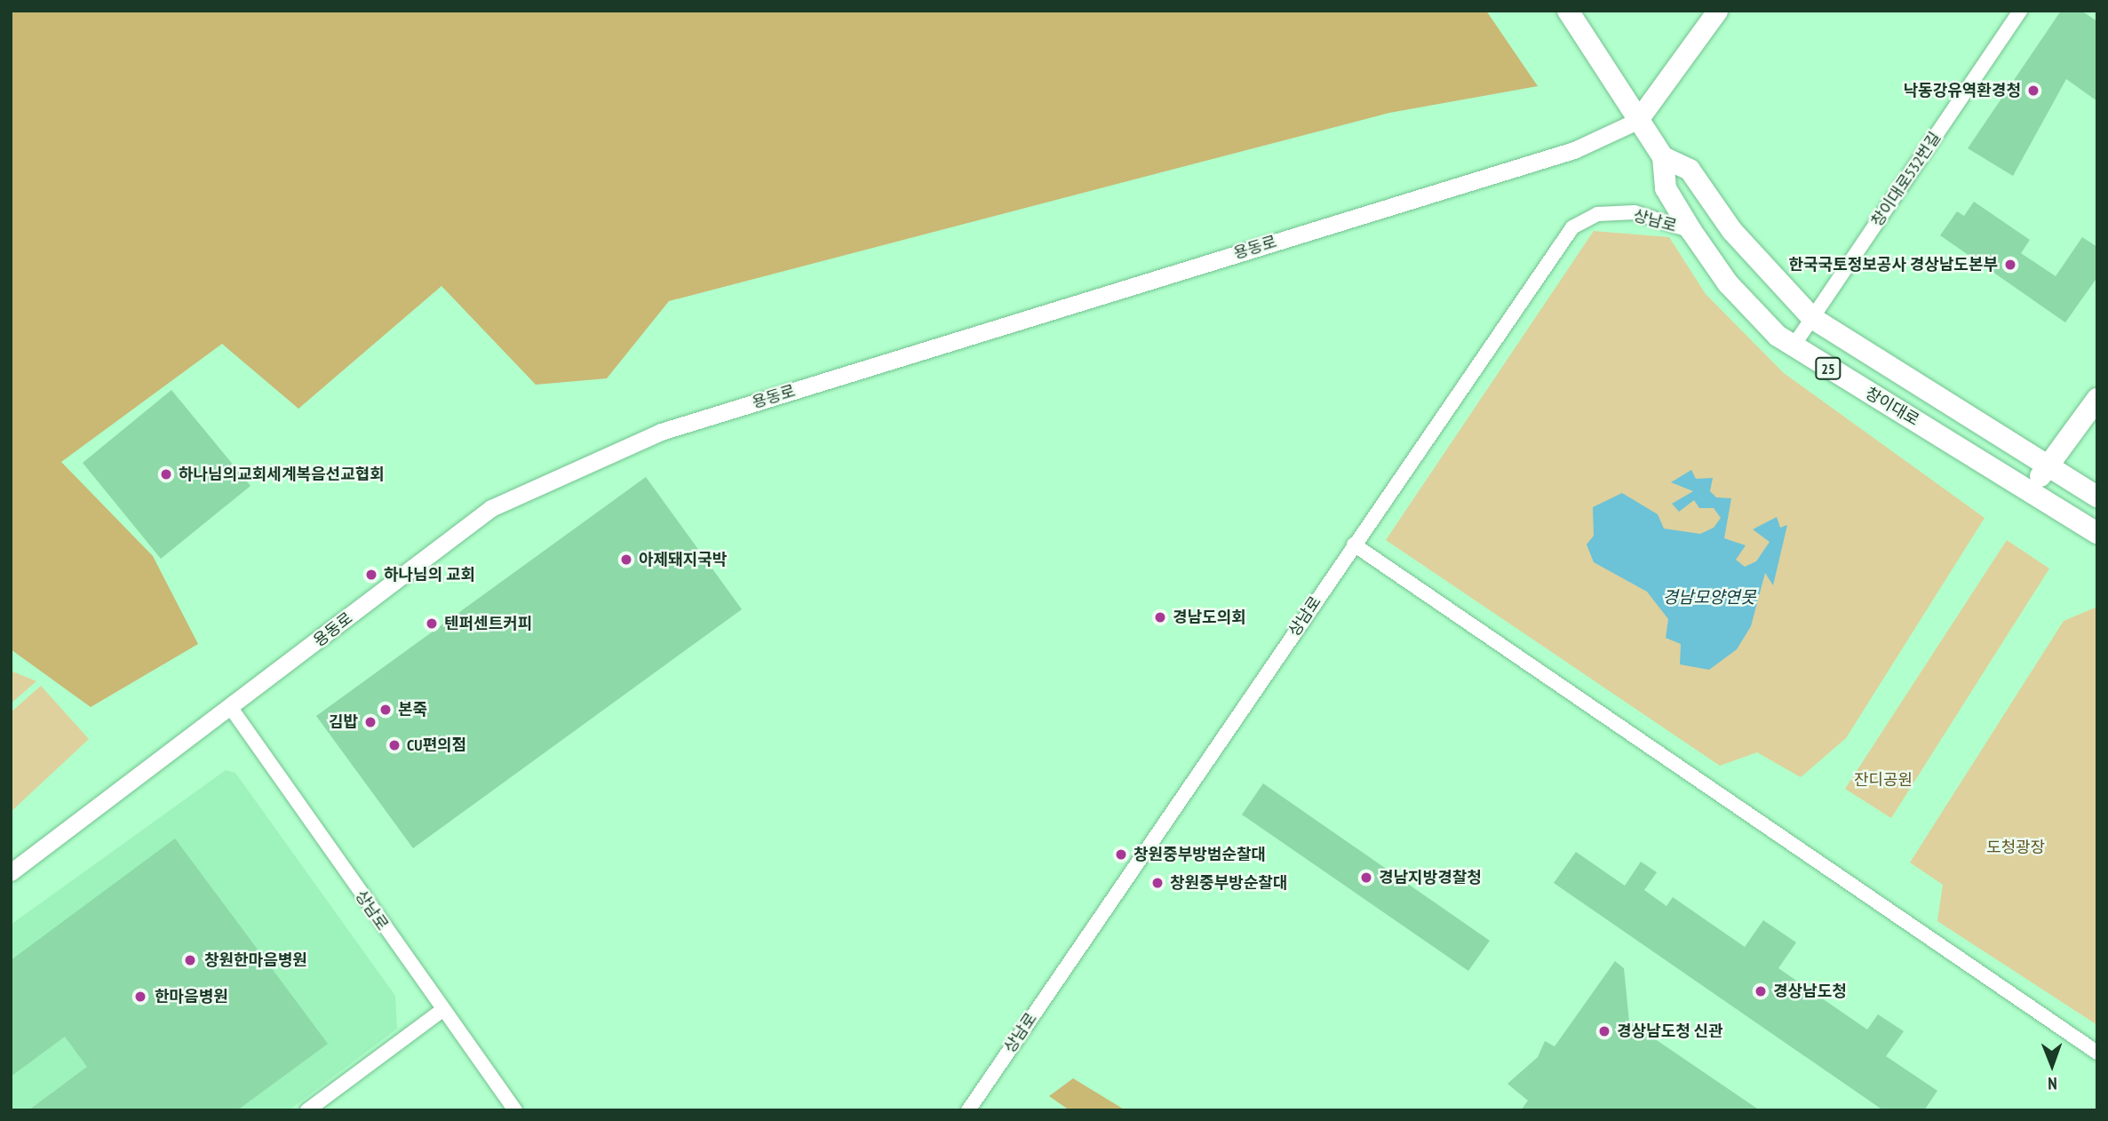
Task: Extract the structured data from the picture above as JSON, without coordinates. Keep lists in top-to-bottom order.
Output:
{
  "streets": {
    "main road": ["25", "창이대로"],
    "street": ["창이대로532번길", "상남로", "용동로"]
  },
  "crossings": [
    ["창이대로532번길", "창이대로"],
    ["상남로", "용동로"],
    ["상남로", "창이대로"],
    ["용동로", "창이대로"]
  ],
  "water": ["경남모양연못"],
  "parks": ["잔디공원", "도청광장"],
  "places": [
    "낙동강유역환경청",
    "한국국토정보공사 경상남도본부",
    "하나님의교회세계복음선교협회",
    "아제돼지국박",
    "하나님의 교회",
    "경남도의회",
    "텐퍼센트커피",
    "본죽",
    "김밥",
    "CU편의점",
    "창원중부방범순찰대",
    "경남지방경찰청",
    "창원중부방순찰대",
    "창원한마음병원",
    "경상남도청",
    "한마음병원",
    "경상남도청 신관"
  ],
  "north": "bottom"
}
